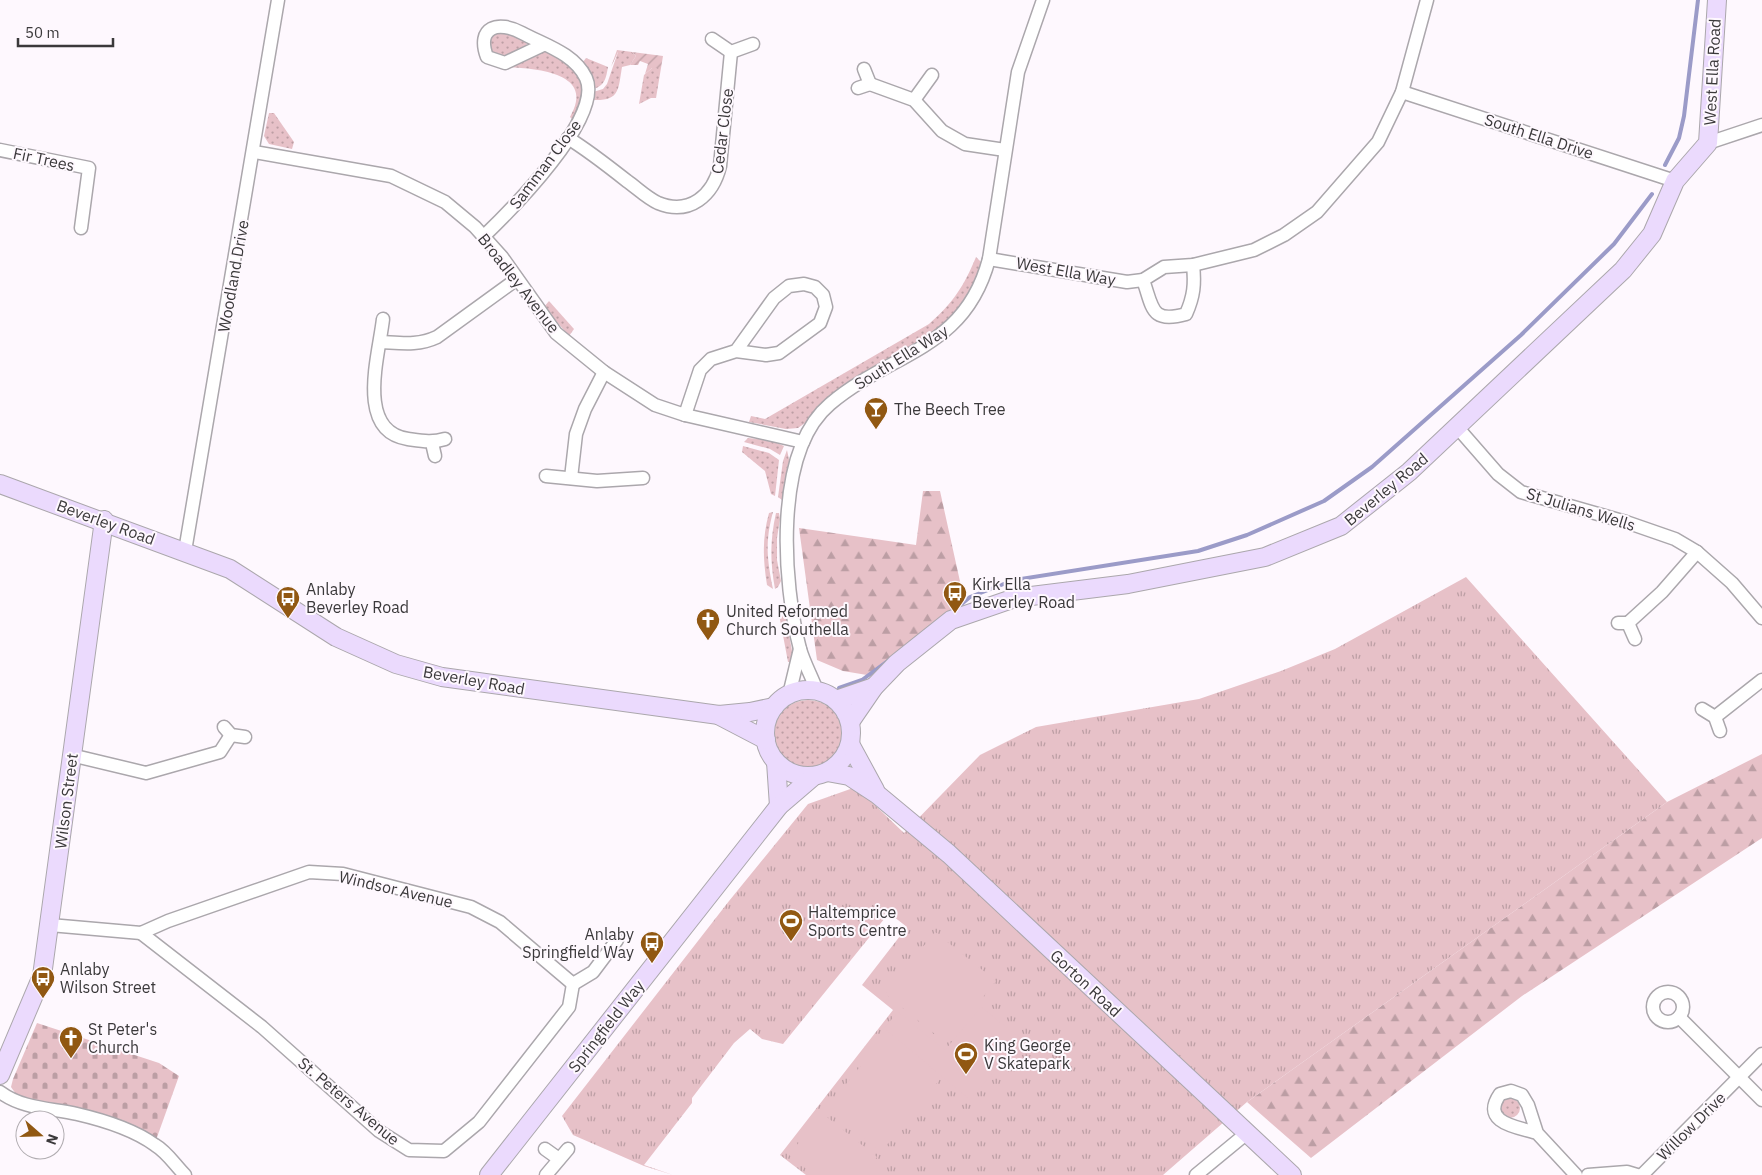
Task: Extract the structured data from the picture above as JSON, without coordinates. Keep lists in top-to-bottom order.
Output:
{
  "streets": {
    "main road": [
      "West Ella Road",
      "Beverley Road",
      "Wilson Street",
      "Gorton Road",
      "Springfield Way"
    ],
    "street": [
      "Cedar Close",
      "South Ella Drive",
      "Fir Trees",
      "Samman Close",
      "West Ella Way",
      "Woodland Drive",
      "Broadley Avenue",
      "South Ella Way",
      "St Julians Wells",
      "Windsor Avenue",
      "St. Peters Avenue",
      "Willow Drive"
    ]
  },
  "crossings": [
    ["West Ella Road", "Beverley Road"],
    ["Cedar Close", "Samman Close"],
    ["South Ella Drive", "Beverley Road"],
    ["Samman Close", "Broadley Avenue"],
    ["West Ella Way", "South Ella Way"],
    ["Woodland Drive", "Broadley Avenue"],
    ["Woodland Drive", "Beverley Road"],
    ["Broadley Avenue", "South Ella Way"],
    ["South Ella Way", "Beverley Road"],
    ["South Ella Way", "Gorton Road"],
    ["South Ella Way", "Springfield Way"],
    ["Beverley Road", "St Julians Wells"],
    ["Beverley Road", "Wilson Street"],
    ["Beverley Road", "Gorton Road"],
    ["Beverley Road", "Springfield Way"],
    ["Wilson Street", "Windsor Avenue"],
    ["Windsor Avenue", "St. Peters Avenue"],
    ["Gorton Road", "Springfield Way"]
  ],
  "places": {
    "bar": ["The Beech Tree"],
    "bus stop": [
      "Kirk Ella Beverley Road",
      "Anlaby Beverley Road",
      "Anlaby Springfield Way",
      "Anlaby Wilson Street"
    ],
    "church": ["United Reformed Church Southella", "St Peter's Church"],
    "sports": ["Haltemprice Sports Centre", "King George V Skatepark"]
  },
  "scale_bar": "50 m",
  "north": "right"
}
